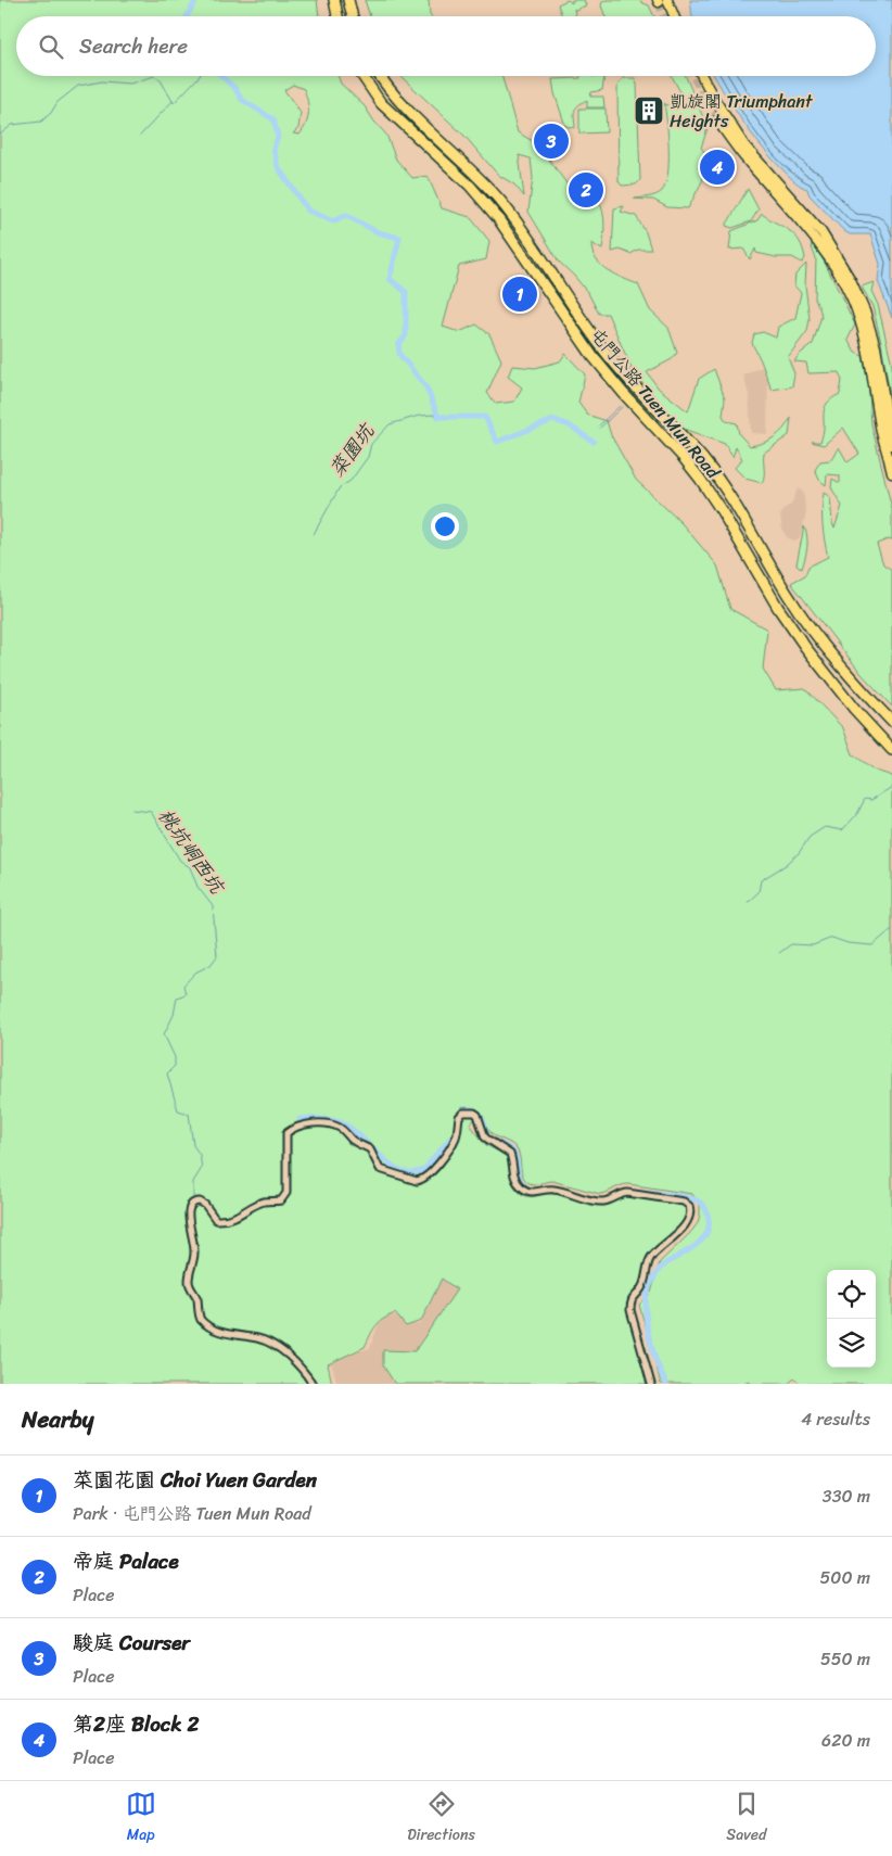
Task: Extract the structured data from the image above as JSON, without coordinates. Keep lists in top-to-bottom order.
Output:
{
  "streets": {
    "highway": ["屯門公路 Tuen Mun Road"]
  },
  "water": ["菜園坑", "桃坑峒西坑"],
  "places": {
    "building": ["凱旋閣 Triumphant Heights"]
  },
  "page": {
    "search": "Search here",
    "pins": [
      "3",
      "4",
      "2",
      "1"
    ],
    "heading": ["Nearby", "4 results"],
    "list": [
      {
        "mark": "1",
        "name": "菜園花園 Choi Yuen Garden",
        "note": "Park · 屯門公路 Tuen Mun Road",
        "value": "330 m"
      },
      {
        "mark": "2",
        "name": "帝庭 Palace",
        "note": "Place",
        "value": "500 m"
      },
      {
        "mark": "3",
        "name": "駿庭 Courser",
        "note": "Place",
        "value": "550 m"
      },
      {
        "mark": "4",
        "name": "第2座 Block 2",
        "note": "Place",
        "value": "620 m"
      }
    ],
    "nav": ["Map", "Directions", "Saved"]
  }
}
